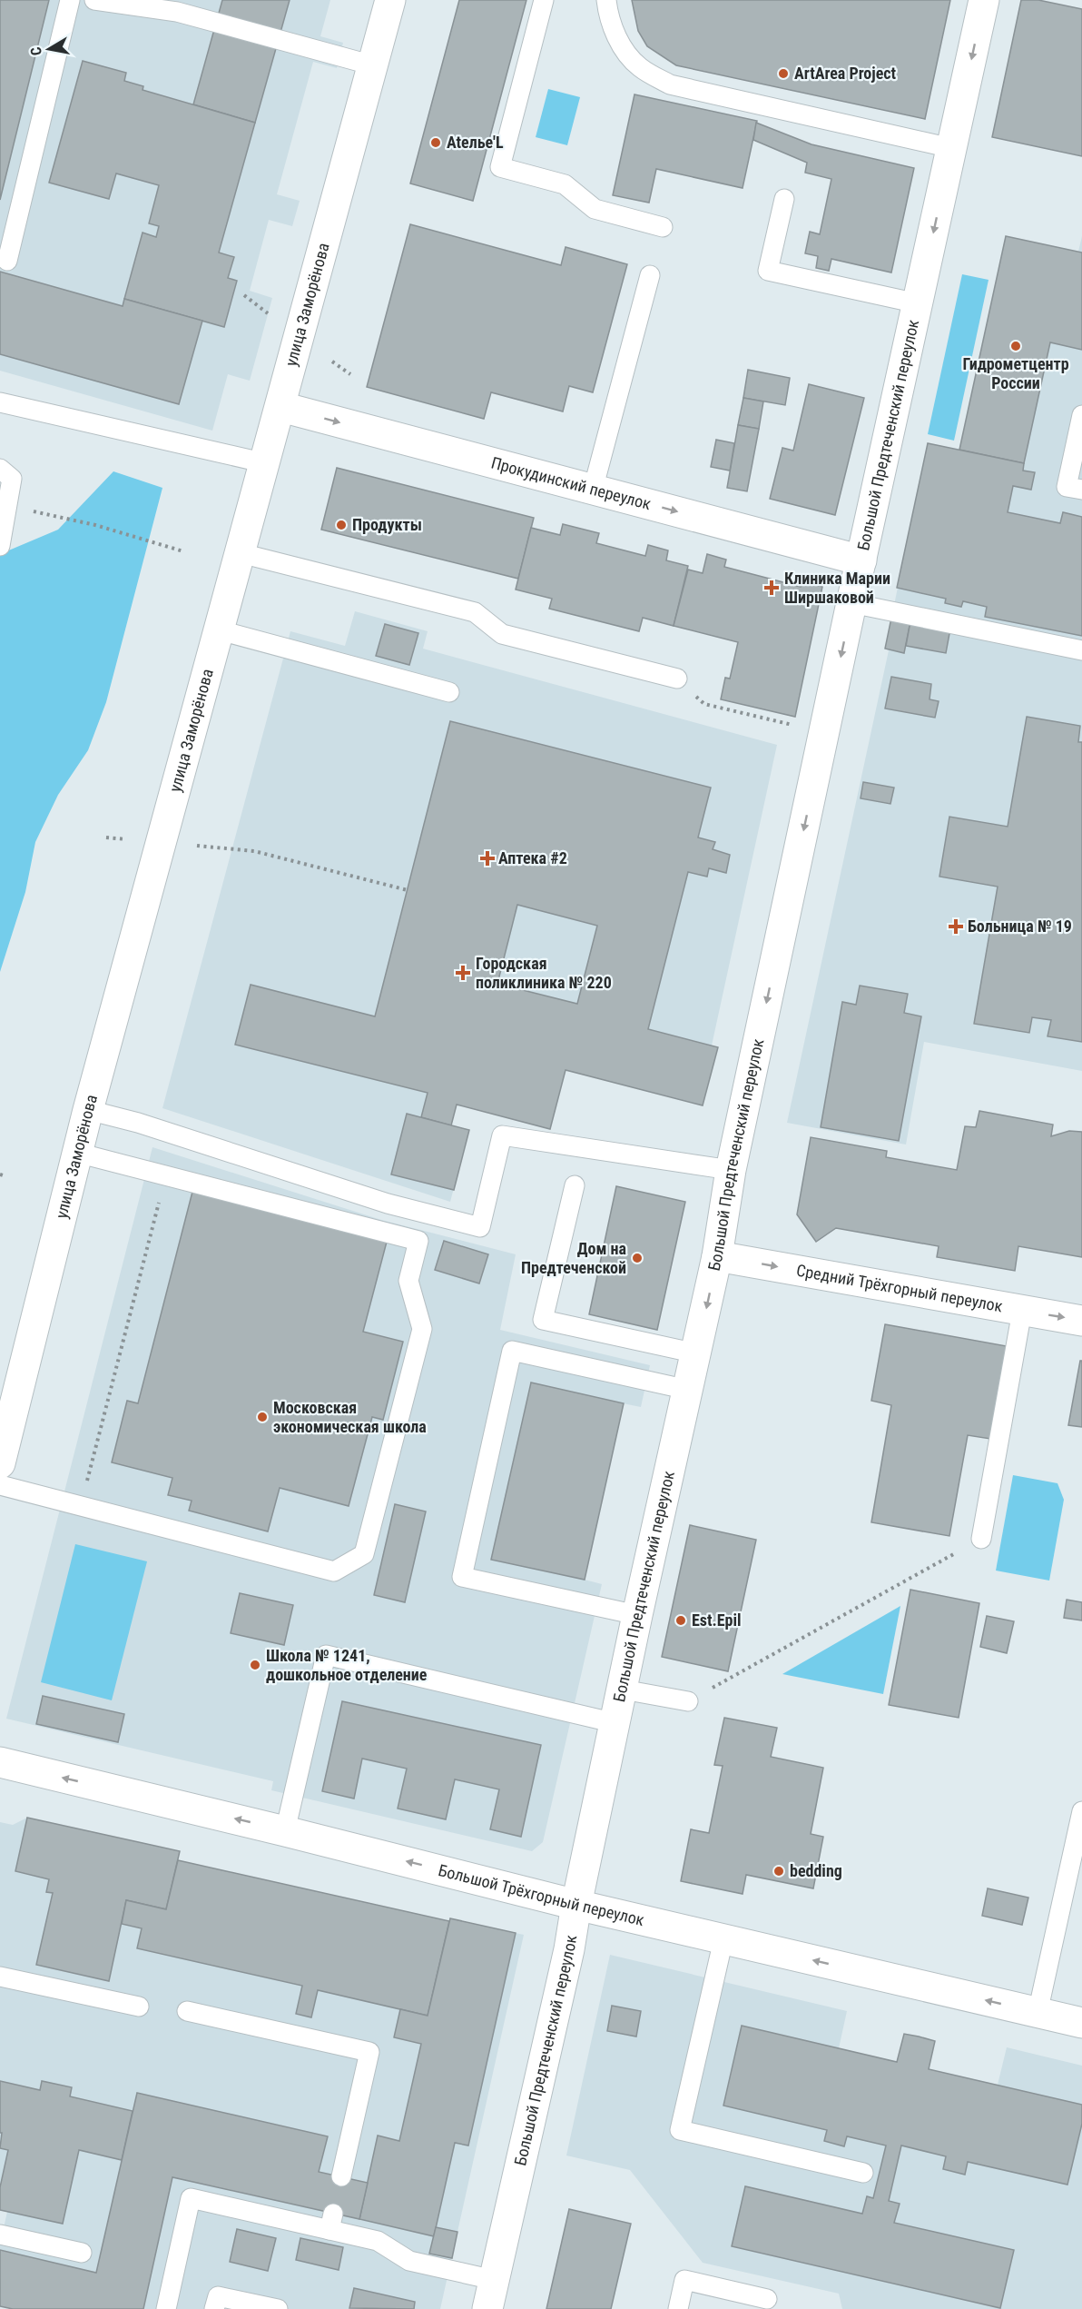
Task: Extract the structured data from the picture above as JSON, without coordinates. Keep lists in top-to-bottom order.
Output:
{
  "streets": {
    "street": [
      "улица Заморёнова",
      "Большой Предтеченский переулок",
      "Прокудинский переулок",
      "Средний Трёхгорный переулок",
      "Большой Трёхгорный переулок"
    ]
  },
  "crossings": [
    ["улица Заморёнова", "Прокудинский переулок"],
    ["Большой Предтеченский переулок", "Прокудинский переулок"],
    ["Большой Предтеченский переулок", "Средний Трёхгорный переулок"],
    ["Большой Предтеченский переулок", "Большой Трёхгорный переулок"]
  ],
  "one_way": [
    "Большой Предтеченский переулок",
    "Прокудинский переулок",
    "Средний Трёхгорный переулок",
    "Большой Трёхгорный переулок"
  ],
  "places": {
    "other": [
      "ArtArea Project",
      "Ateлье'L",
      "Гидрометцентр России",
      "Продукты",
      "Дом на Предтеченской",
      "Московская экономическая школа",
      "Est.Epil",
      "Школа № 1241, дошкольное отделение",
      "bedding"
    ],
    "health": [
      "Клиника Марии Ширшаковой",
      "Аптека #2",
      "Больница № 19",
      "Городская поликлиника № 220"
    ]
  },
  "north": "left"
}
